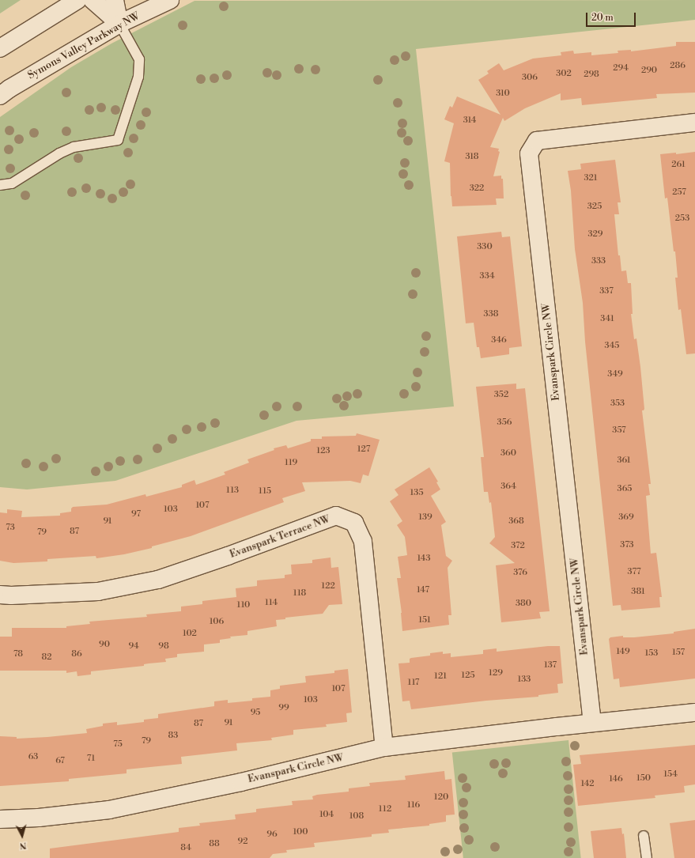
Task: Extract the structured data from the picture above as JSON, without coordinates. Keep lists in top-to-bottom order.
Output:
{
  "streets": {
    "street": ["Symons Valley Parkway NW", "Evanspark Circle NW", "Evanspark Terrace NW"]
  },
  "crossings": [
    ["Evanspark Circle NW", "Evanspark Terrace NW"]
  ],
  "house_numbers": [
    "286",
    "294",
    "290",
    "302",
    "298",
    "306",
    "310",
    "314",
    "318",
    "261",
    "321",
    "322",
    "257",
    "325",
    "253",
    "329",
    "330",
    "333",
    "334",
    "337",
    "338",
    "341",
    "346",
    "345",
    "349",
    "352",
    "353",
    "356",
    "357",
    "127",
    "123",
    "360",
    "361",
    "119",
    "364",
    "365",
    "113",
    "115",
    "135",
    "107",
    "103",
    "97",
    "139",
    "369",
    "91",
    "368",
    "73",
    "87",
    "79",
    "373",
    "372",
    "143",
    "377",
    "376",
    "122",
    "147",
    "381",
    "118",
    "114",
    "380",
    "110",
    "151",
    "106",
    "102",
    "90",
    "94",
    "98",
    "149",
    "157",
    "153",
    "78",
    "86",
    "82",
    "137",
    "129",
    "125",
    "121",
    "133",
    "117",
    "107",
    "103",
    "99",
    "95",
    "91",
    "87",
    "83",
    "79",
    "75",
    "63",
    "71",
    "67",
    "154",
    "150",
    "146",
    "142",
    "120",
    "116",
    "112",
    "104",
    "108",
    "100",
    "96",
    "92",
    "88",
    "84"
  ],
  "scale_bar": "20 m",
  "north": "bottom"
}
